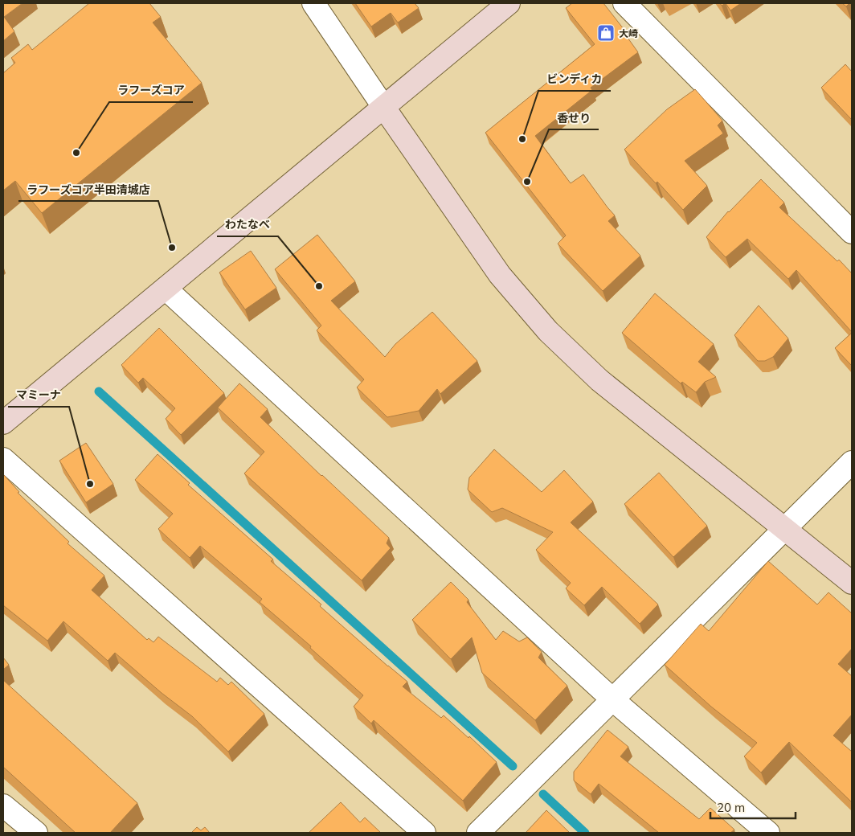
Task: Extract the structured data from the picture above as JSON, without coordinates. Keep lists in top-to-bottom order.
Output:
{
  "places": {
    "shop": ["大崎"],
    "other": [
      "ビンディカ",
      "ラフーズコア",
      "香せり",
      "ラフーズコア半田清城店",
      "わたなべ",
      "マミーナ"
    ]
  },
  "scale_bar": "20 m"
}
